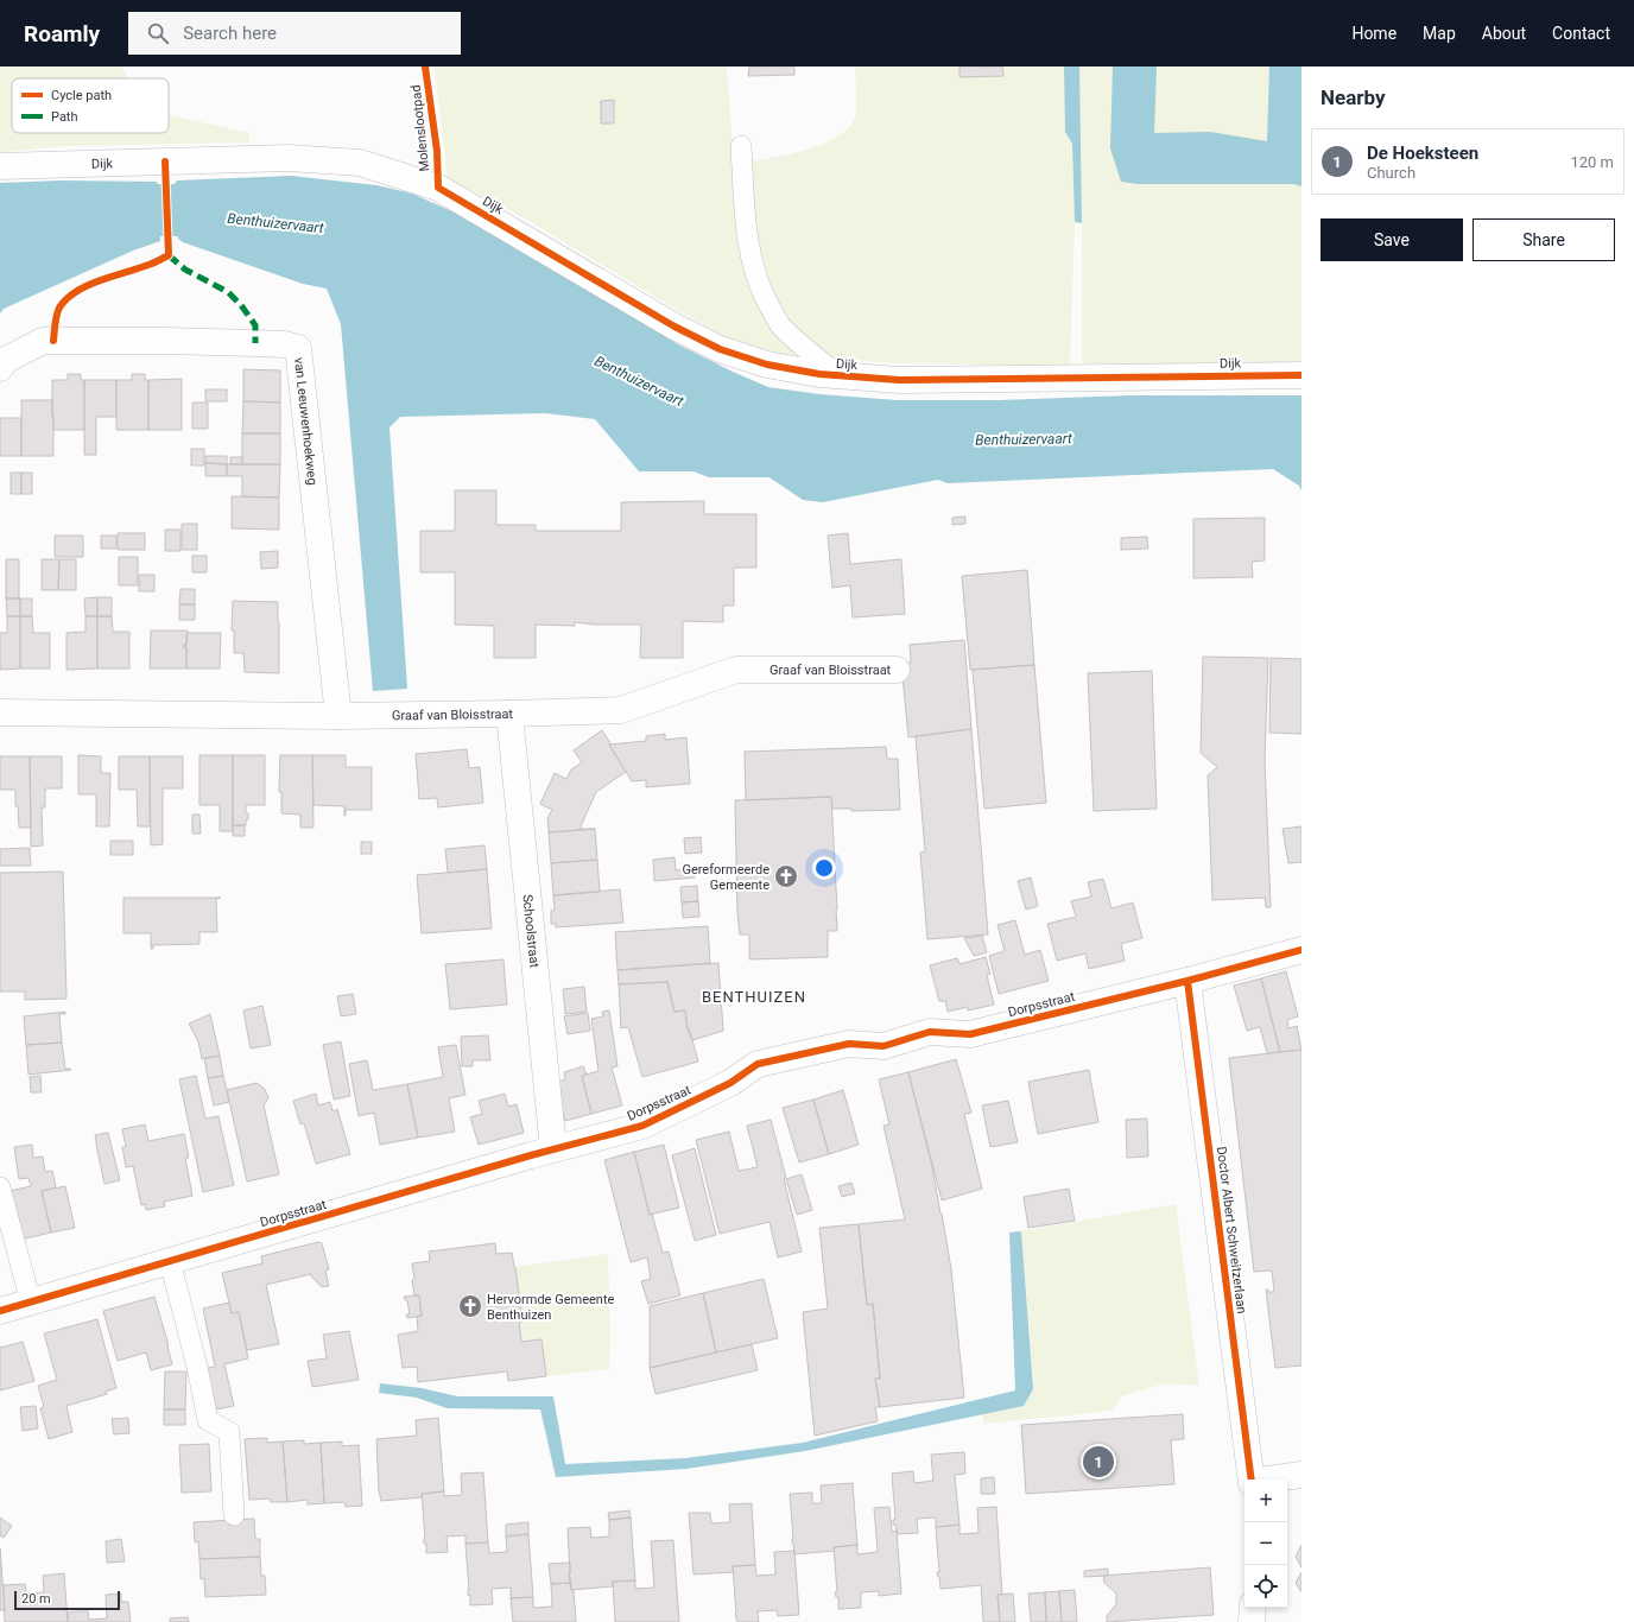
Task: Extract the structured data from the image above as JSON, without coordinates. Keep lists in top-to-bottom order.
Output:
{
  "streets": {
    "street": [
      "Dijk",
      "van Leeuwenhoekweg",
      "Graaf van Bloisstraat",
      "Schoolstraat",
      "Dorpsstraat",
      "Doctor Albert Schweitzerlaan"
    ],
    "cycle path": ["Molenslootpad"]
  },
  "crossings": [
    ["van Leeuwenhoekweg", "Graaf van Bloisstraat"],
    ["Graaf van Bloisstraat", "Schoolstraat"],
    ["Schoolstraat", "Dorpsstraat"],
    ["Dorpsstraat", "Doctor Albert Schweitzerlaan"]
  ],
  "districts": ["BENTHUIZEN"],
  "water": ["Benthuizervaart"],
  "places": {
    "church": ["Gereformeerde Gemeente", "Hervormde Gemeente Benthuizen"]
  },
  "legend": ["Cycle path", "Path"],
  "scale_bar": "20 m",
  "page": {
    "header": "Roamly",
    "search": "Search here",
    "nav": [
      "Home",
      "Map",
      "About",
      "Contact"
    ],
    "heading": "Nearby",
    "list": [
      {
        "mark": "1",
        "name": "De Hoeksteen",
        "note": "Church",
        "value": "120 m"
      }
    ],
    "buttons": ["Save", "Share"],
    "pins": "1",
    "map_buttons": ["+", "−"],
    "scale": "20 m"
  }
}
